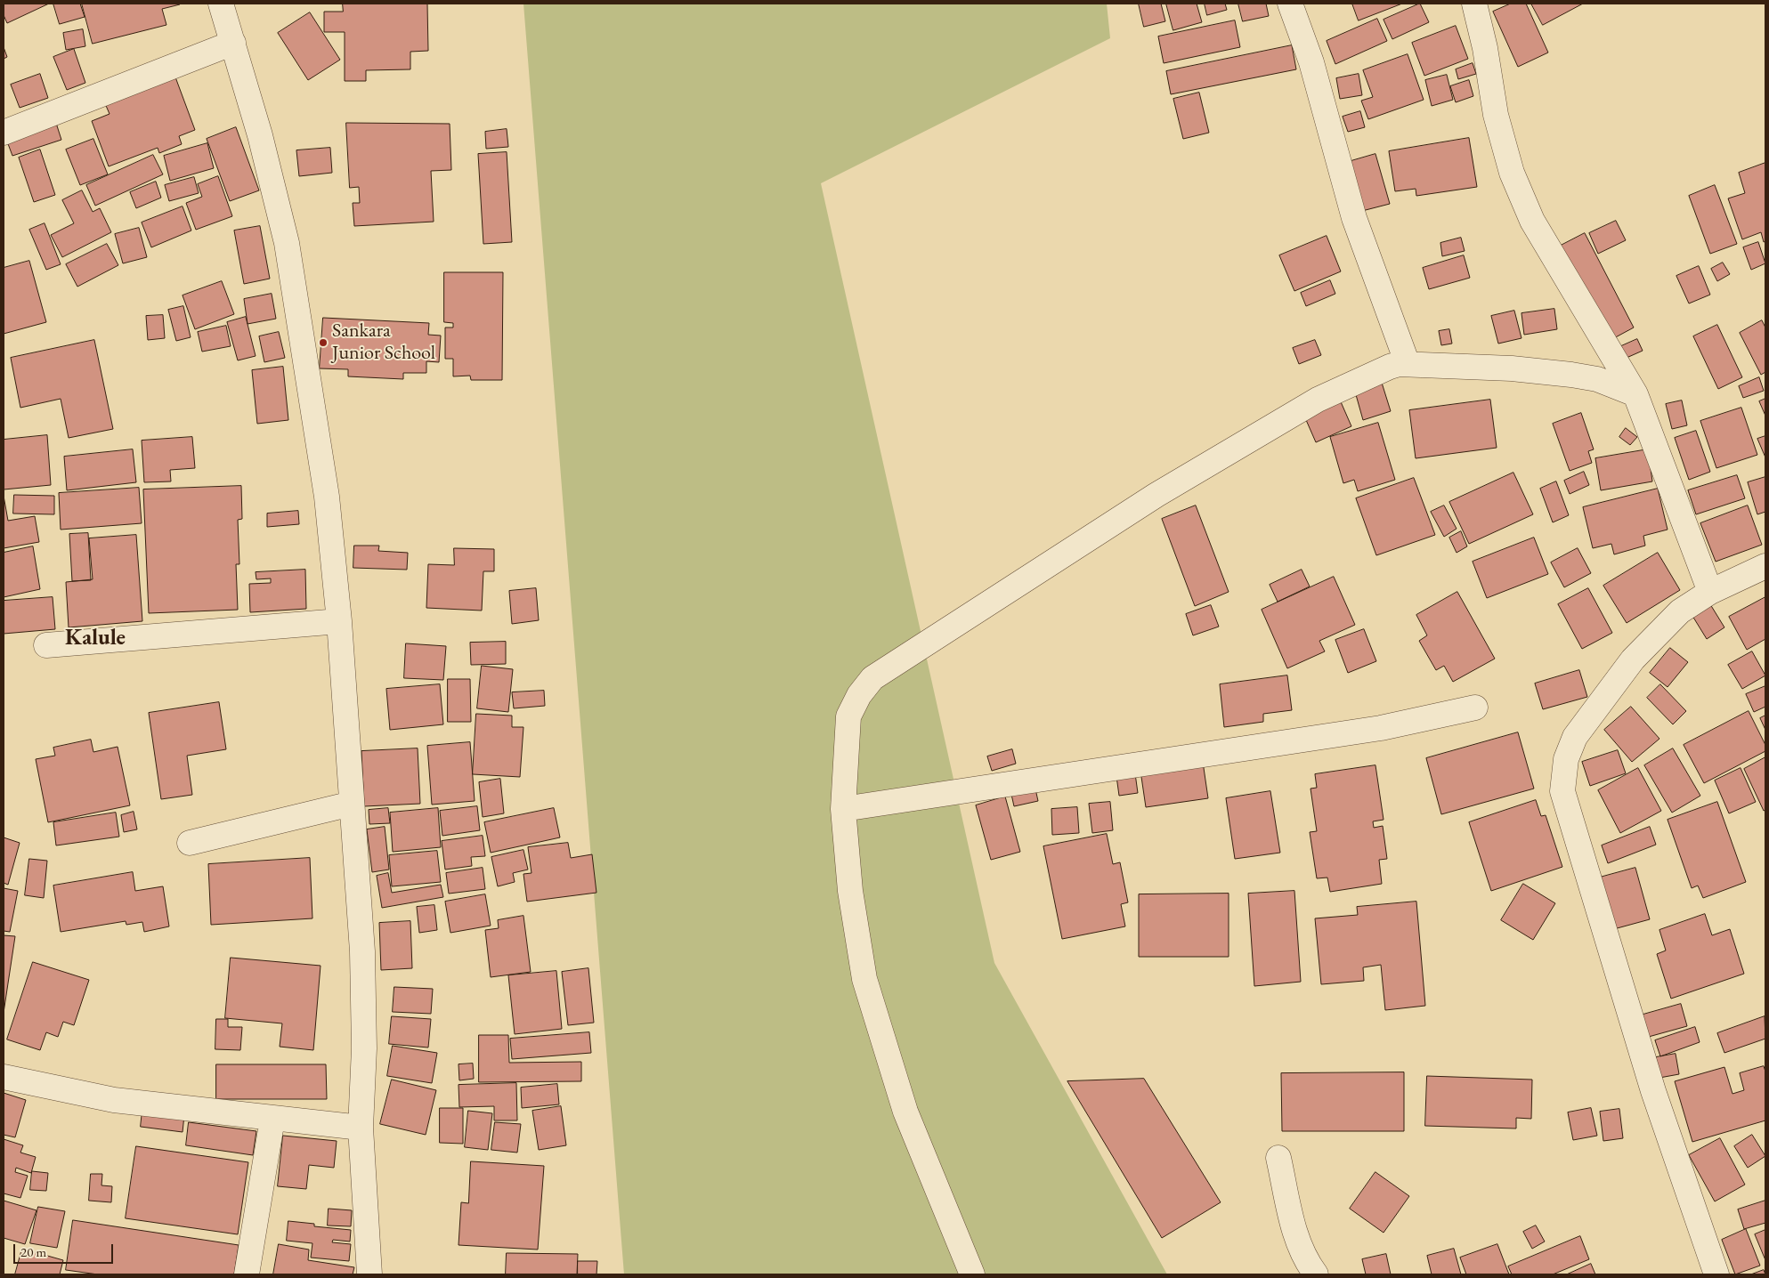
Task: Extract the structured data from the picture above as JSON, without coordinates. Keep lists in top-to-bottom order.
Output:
{
  "districts": ["Kalule"],
  "places": ["Sankara Junior School"],
  "scale_bar": "20 m"
}
